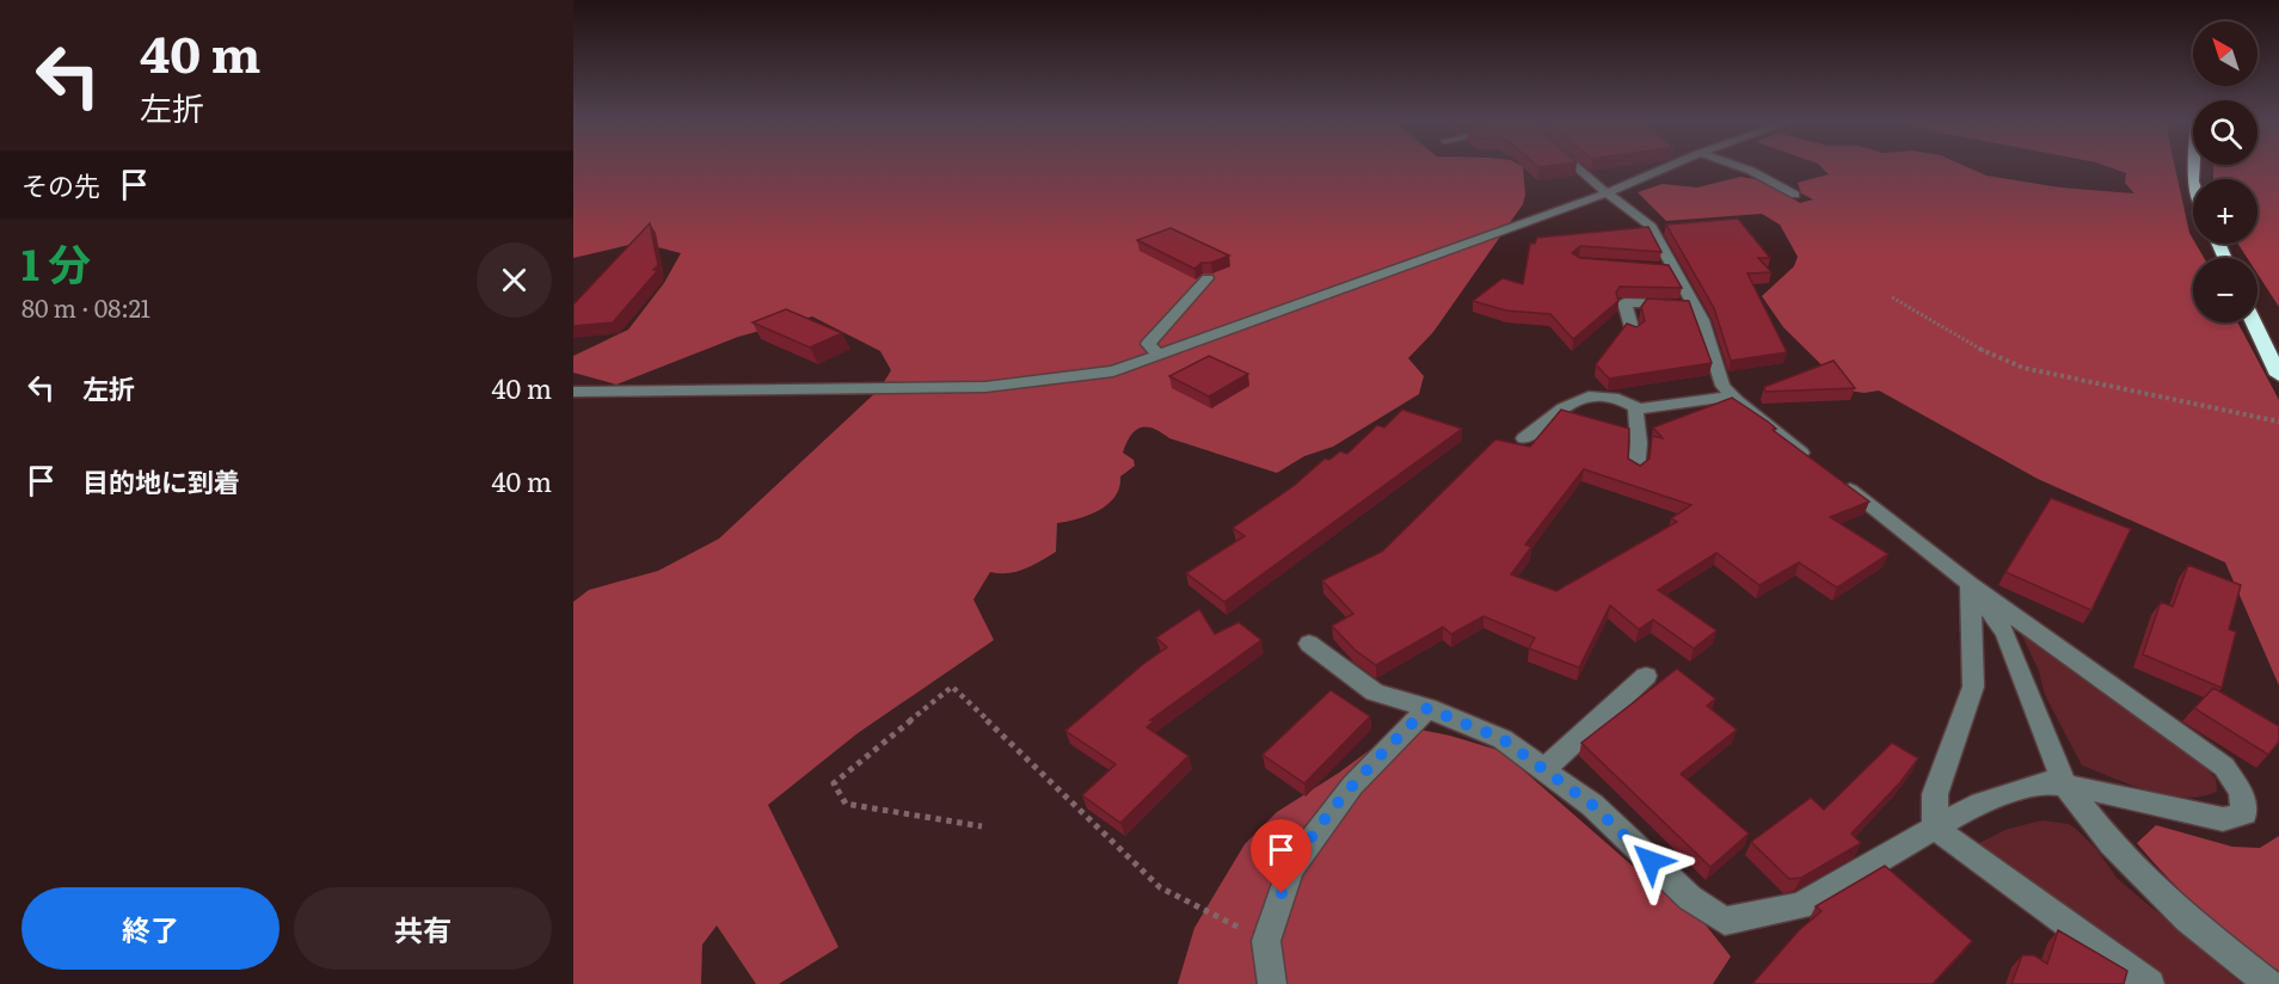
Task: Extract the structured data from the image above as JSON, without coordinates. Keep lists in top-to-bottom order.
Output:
{
  "north": "top left",
  "page": {
    "turn": ["40 m", "左折"],
    "map_buttons": ["+", "−"],
    "then": "その先",
    "heading": ["1 分", "80 m · 08:21"],
    "list": [
      {
        "name": "左折",
        "value": "40 m"
      },
      {
        "name": "目的地に到着",
        "value": "40 m"
      }
    ],
    "buttons": ["終了", "共有"]
  }
}
